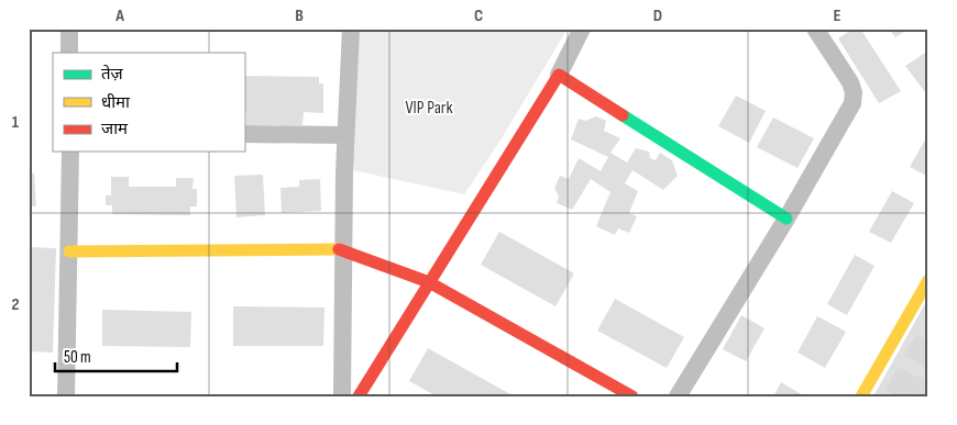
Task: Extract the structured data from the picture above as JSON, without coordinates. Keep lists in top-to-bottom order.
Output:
{
  "parks": ["VIP Park"],
  "legend": ["तेज़", "धीमा", "जाम"],
  "scale_bar": "50 m",
  "grid": {
    "columns": [
      "A",
      "B",
      "C",
      "D",
      "E"
    ],
    "rows": ["1", "2"]
  }
}
